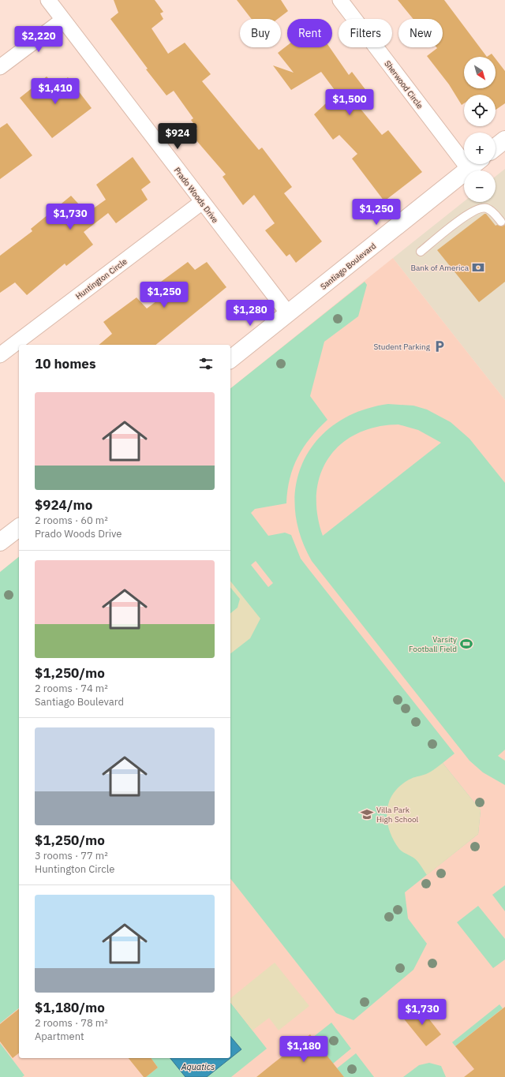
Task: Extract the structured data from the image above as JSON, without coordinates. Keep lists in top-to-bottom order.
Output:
{
  "streets": {
    "street": [
      "Sherwood Circle",
      "Prado Woods Drive",
      "Santiago Boulevard",
      "Huntington Circle"
    ]
  },
  "crossings": [
    ["Prado Woods Drive", "Santiago Boulevard"],
    ["Prado Woods Drive", "Huntington Circle"]
  ],
  "water": ["Aquatics"],
  "places": {
    "bank": ["Bank of America"],
    "parking": ["Student Parking"],
    "sports": ["Varsity Football Field"],
    "school or university": ["Villa Park High School"]
  },
  "north": "bottom right",
  "page": {
    "chip": [
      "Buy",
      "Rent",
      "Filters",
      "New"
    ],
    "price": [
      "$2,220",
      "$1,410",
      "$1,500",
      "$924",
      "$1,250",
      "$1,730",
      "$1,250",
      "$1,280",
      "$1,730",
      "$1,180"
    ],
    "map_buttons": ["+", "−"],
    "heading": "10 homes",
    "list": [
      {
        "name": "$924/mo",
        "note": "2 rooms · 60 m² · Prado Woods Drive"
      },
      {
        "name": "$1,250/mo",
        "note": "2 rooms · 74 m² · Santiago Boulevard"
      },
      {
        "name": "$1,250/mo",
        "note": "3 rooms · 77 m² · Huntington Circle"
      },
      {
        "name": "$1,180/mo",
        "note": "2 rooms · 78 m² · Apartment"
      }
    ]
  }
}
